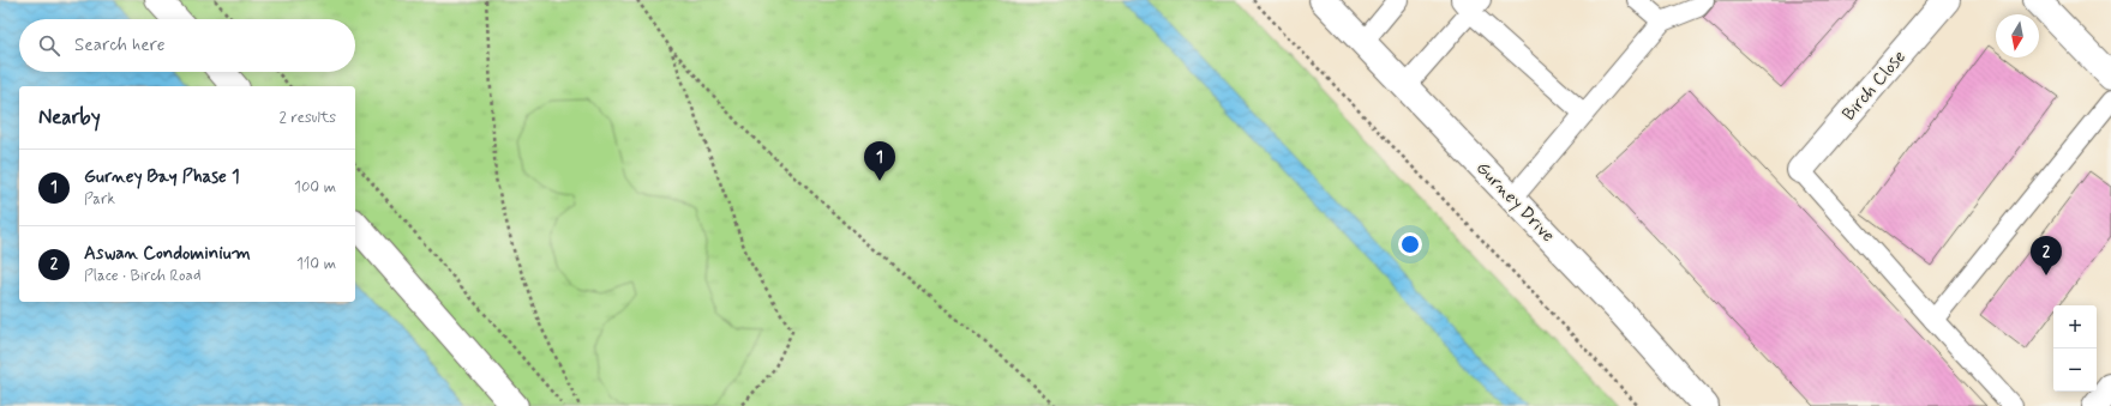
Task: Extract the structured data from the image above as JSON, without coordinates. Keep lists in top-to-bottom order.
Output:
{
  "streets": {
    "street": ["Birch Close", "Gurney Drive"]
  },
  "north": "bottom",
  "page": {
    "search": "Search here",
    "heading": ["Nearby", "2 results"],
    "pins": ["1", "2"],
    "list": [
      {
        "mark": "1",
        "name": "Gurney Bay Phase 1",
        "note": "Park",
        "value": "100 m"
      },
      {
        "mark": "2",
        "name": "Aswan Condominium",
        "note": "Place · Birch Road",
        "value": "110 m"
      }
    ],
    "map_buttons": ["+", "−"]
  }
}
